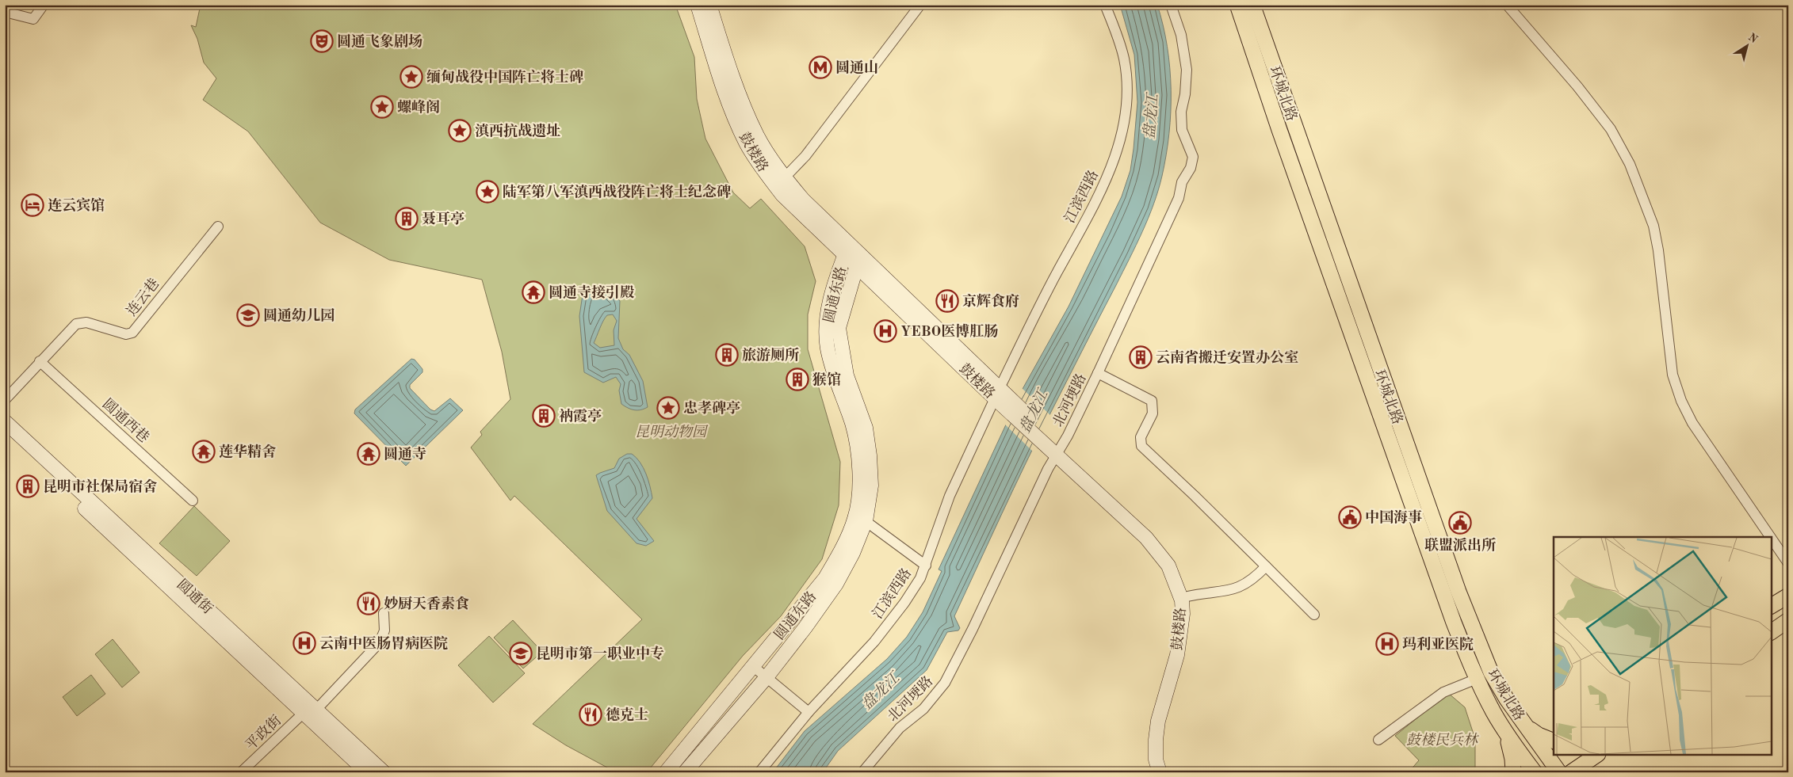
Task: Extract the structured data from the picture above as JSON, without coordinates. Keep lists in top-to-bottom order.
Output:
{
  "streets": {
    "main road": [
      "环城北路",
      "鼓楼路",
      "圆通东路",
      "圆通街"
    ],
    "street": [
      "江滨西路",
      "连云巷",
      "北河埂路",
      "圆通西巷",
      "平政街"
    ]
  },
  "crossings": [
    ["鼓楼路", "江滨西路"],
    ["鼓楼路", "圆通东路"],
    ["鼓楼路", "北河埂路"],
    ["连云巷", "圆通西巷"],
    ["圆通街", "平政街"]
  ],
  "water": ["盘龙江"],
  "parks": ["昆明动物园", "鼓楼民兵林"],
  "places": {
    "theatre": ["圆通飞象剧场"],
    "metro station": ["圆通山"],
    "place": [
      "缅甸战役中国阵亡将士碑",
      "螺峰阁",
      "滇西抗战遗址",
      "陆军第八军滇西战役阵亡将士纪念碑",
      "忠孝碑亭"
    ],
    "hotel": ["连云宾馆"],
    "building": [
      "聂耳亭",
      "旅游厕所",
      "云南省搬迁安置办公室",
      "猴馆",
      "衲霞亭",
      "昆明市社保局宿舍"
    ],
    "temple": ["圆通寺接引殿", "莲华精舍", "圆通寺"],
    "restaurant": ["京辉食府", "妙厨天香素食", "德克士"],
    "school or university": ["圆通幼儿园", "昆明市第一职业中专"],
    "hospital": ["YEBO医博肛肠", "云南中医肠胃病医院", "玛利亚医院"],
    "public building": ["中国海事", "联盟派出所"]
  },
  "north": "top right"
}
